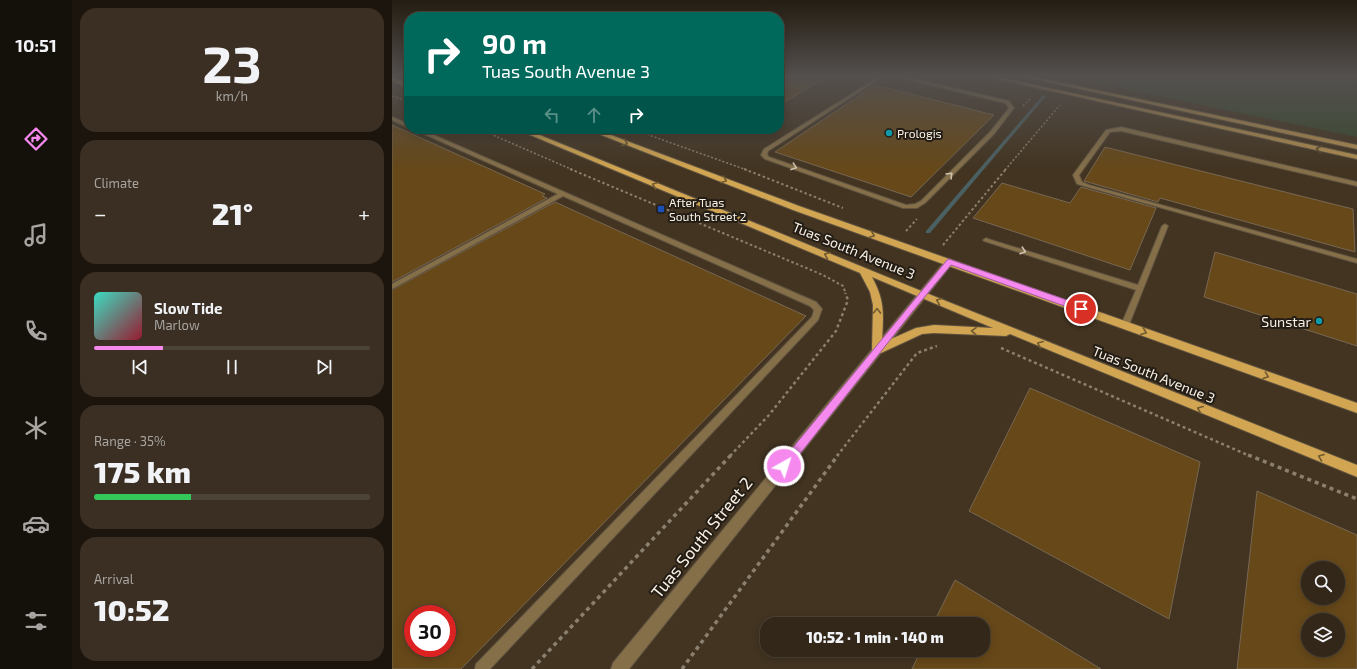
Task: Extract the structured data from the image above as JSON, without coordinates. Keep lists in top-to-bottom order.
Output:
{
  "streets": {
    "main road": ["Tuas South Avenue 3"],
    "street": ["Tuas South Street 2"]
  },
  "crossings": [
    ["Tuas South Avenue 3", "Tuas South Street 2"]
  ],
  "places": {
    "other": ["Prologis", "Sunstar"],
    "transit": ["After Tuas South Street 2"]
  },
  "page": {
    "tabs": "10:51",
    "tile": [
      ["23", "km/h"],
      "Climate",
      ["Range · 35%", "175 km"],
      ["Arrival", "10:52"]
    ],
    "turn": ["90 m", "Tuas South Avenue 3"],
    "heat": ["−", "21°", "+"],
    "song": ["Slow Tide", "Marlow"],
    "limit": "30",
    "trip": "10:52 · 1 min · 140 m"
  }
}
